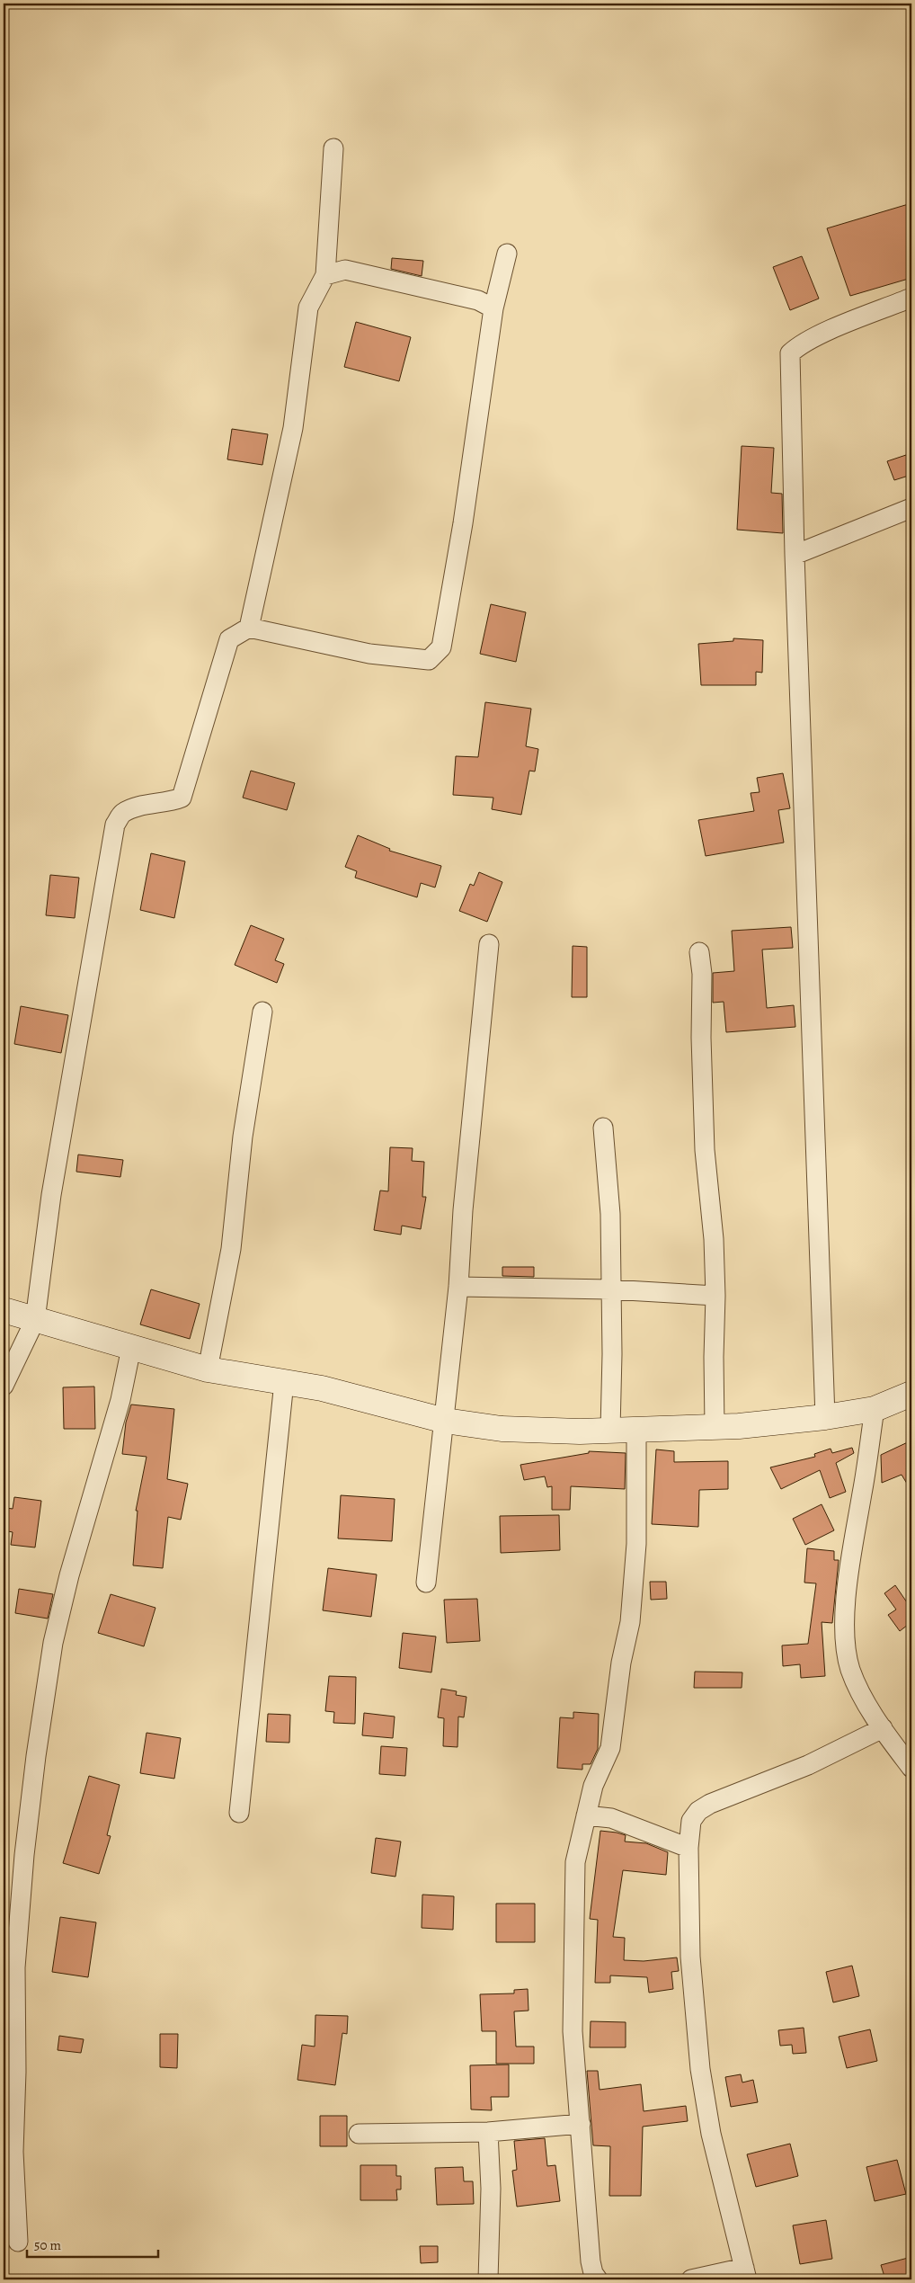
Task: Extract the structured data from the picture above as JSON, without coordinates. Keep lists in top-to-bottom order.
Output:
{
  "scale_bar": "50 m"
}
